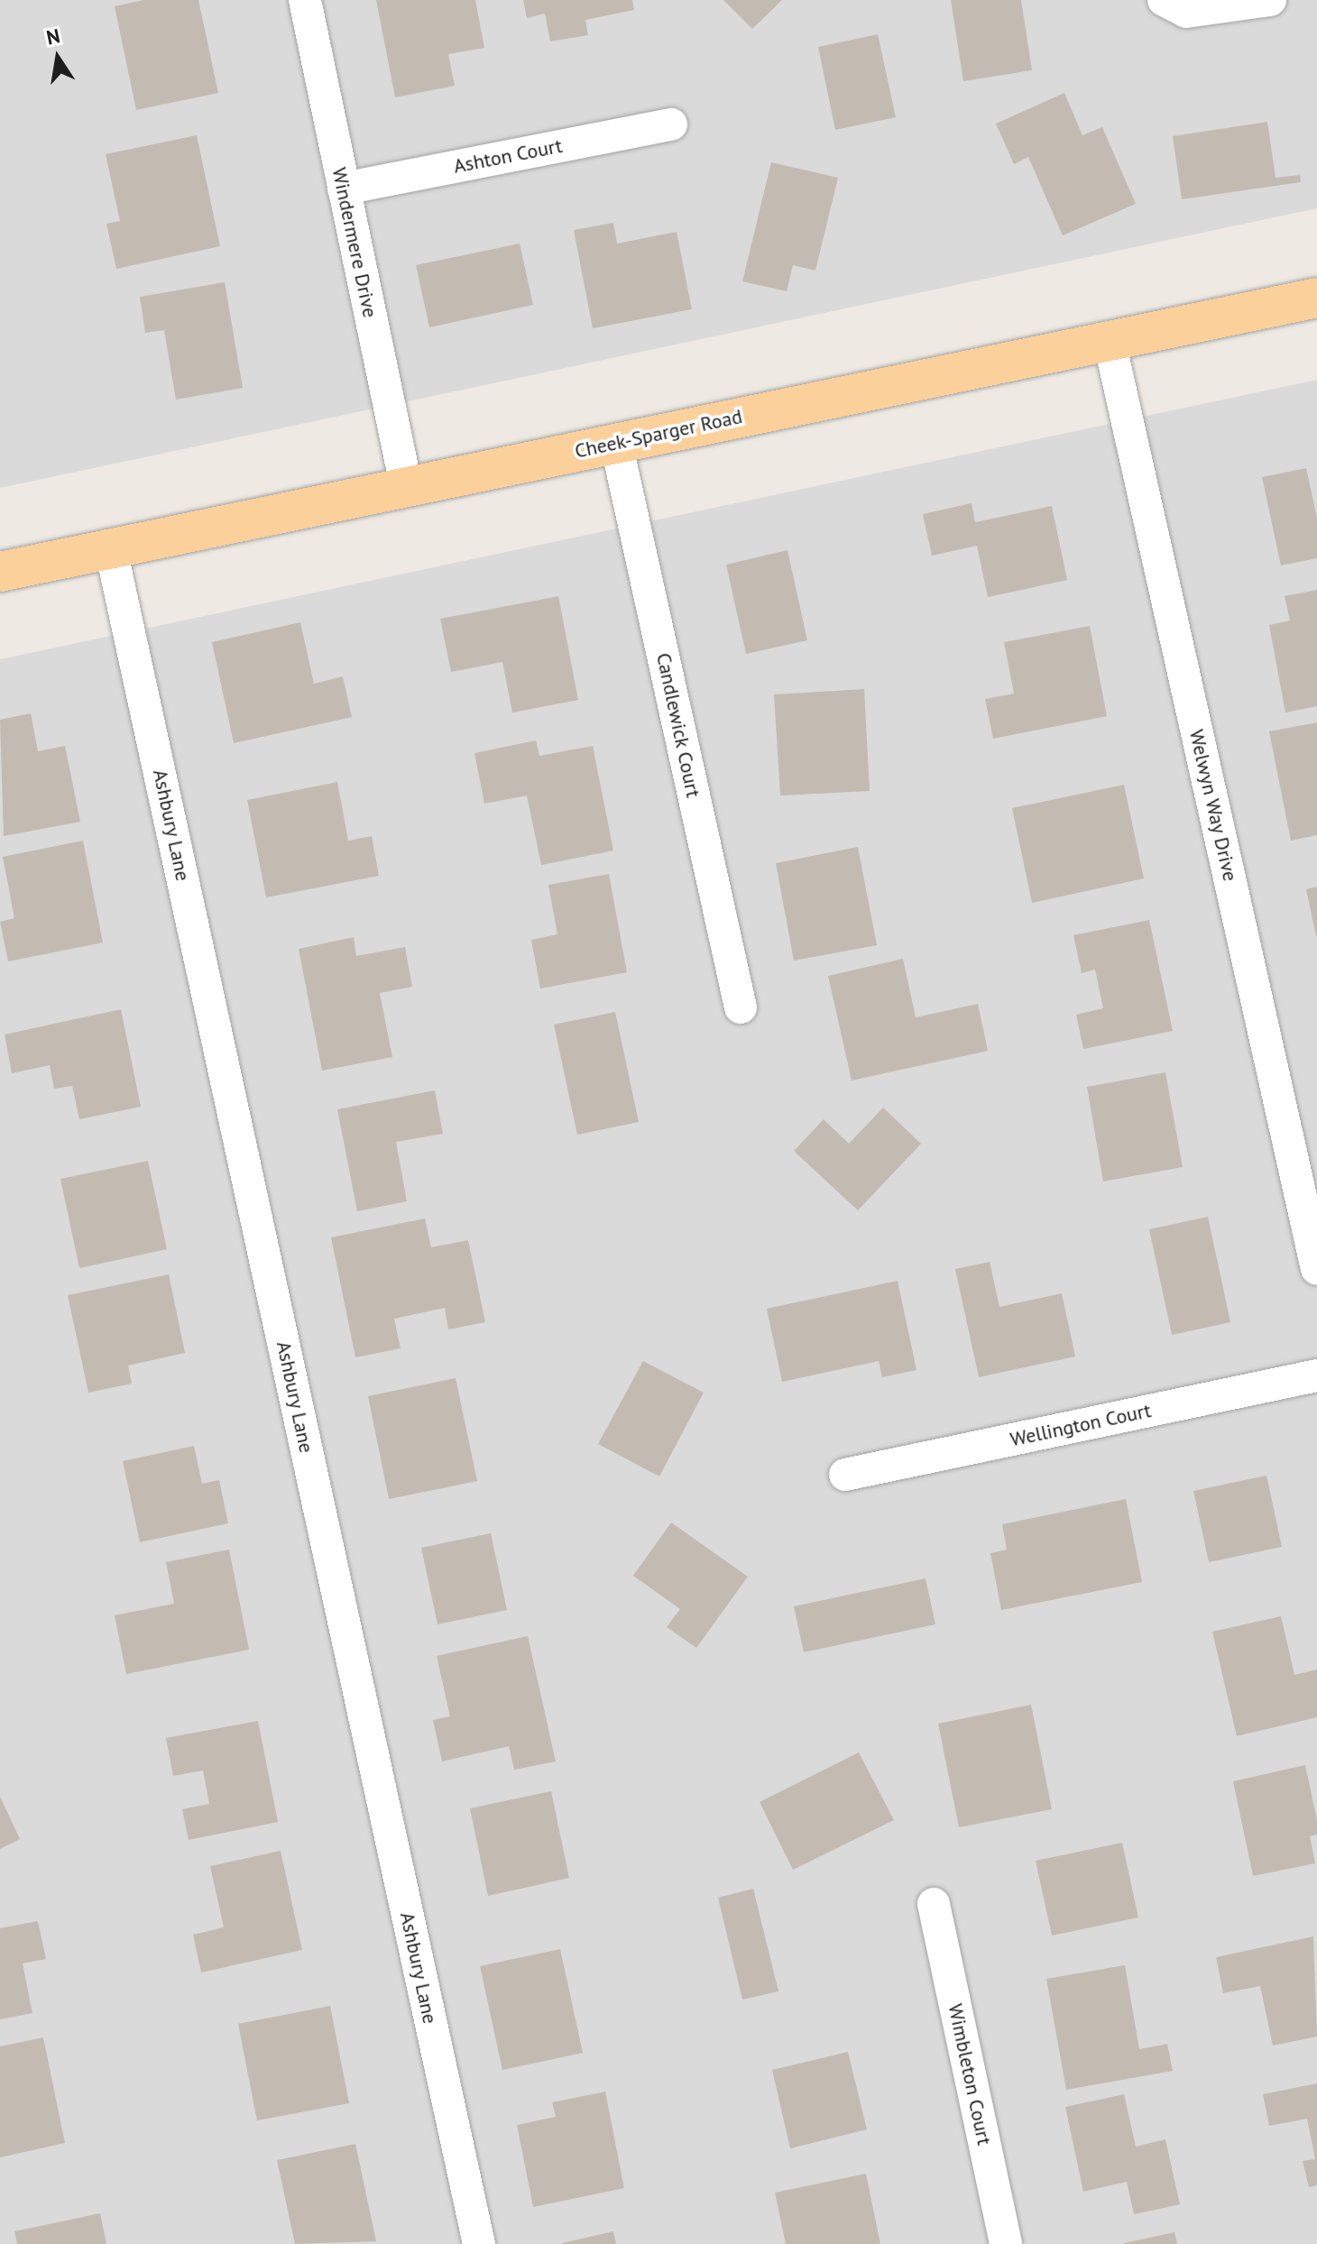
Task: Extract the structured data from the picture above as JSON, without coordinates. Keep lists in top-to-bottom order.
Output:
{
  "streets": {
    "main road": ["Cheek-Sparger Road"],
    "street": [
      "Ashton Court",
      "Windermere Drive",
      "Candlewick Court",
      "Welwyn Way Drive",
      "Ashbury Lane",
      "Wellington Court",
      "Wimbleton Court"
    ]
  },
  "crossings": [
    ["Ashton Court", "Windermere Drive"],
    ["Windermere Drive", "Cheek-Sparger Road"],
    ["Cheek-Sparger Road", "Candlewick Court"],
    ["Cheek-Sparger Road", "Welwyn Way Drive"],
    ["Cheek-Sparger Road", "Ashbury Lane"]
  ],
  "north": "top"
}
